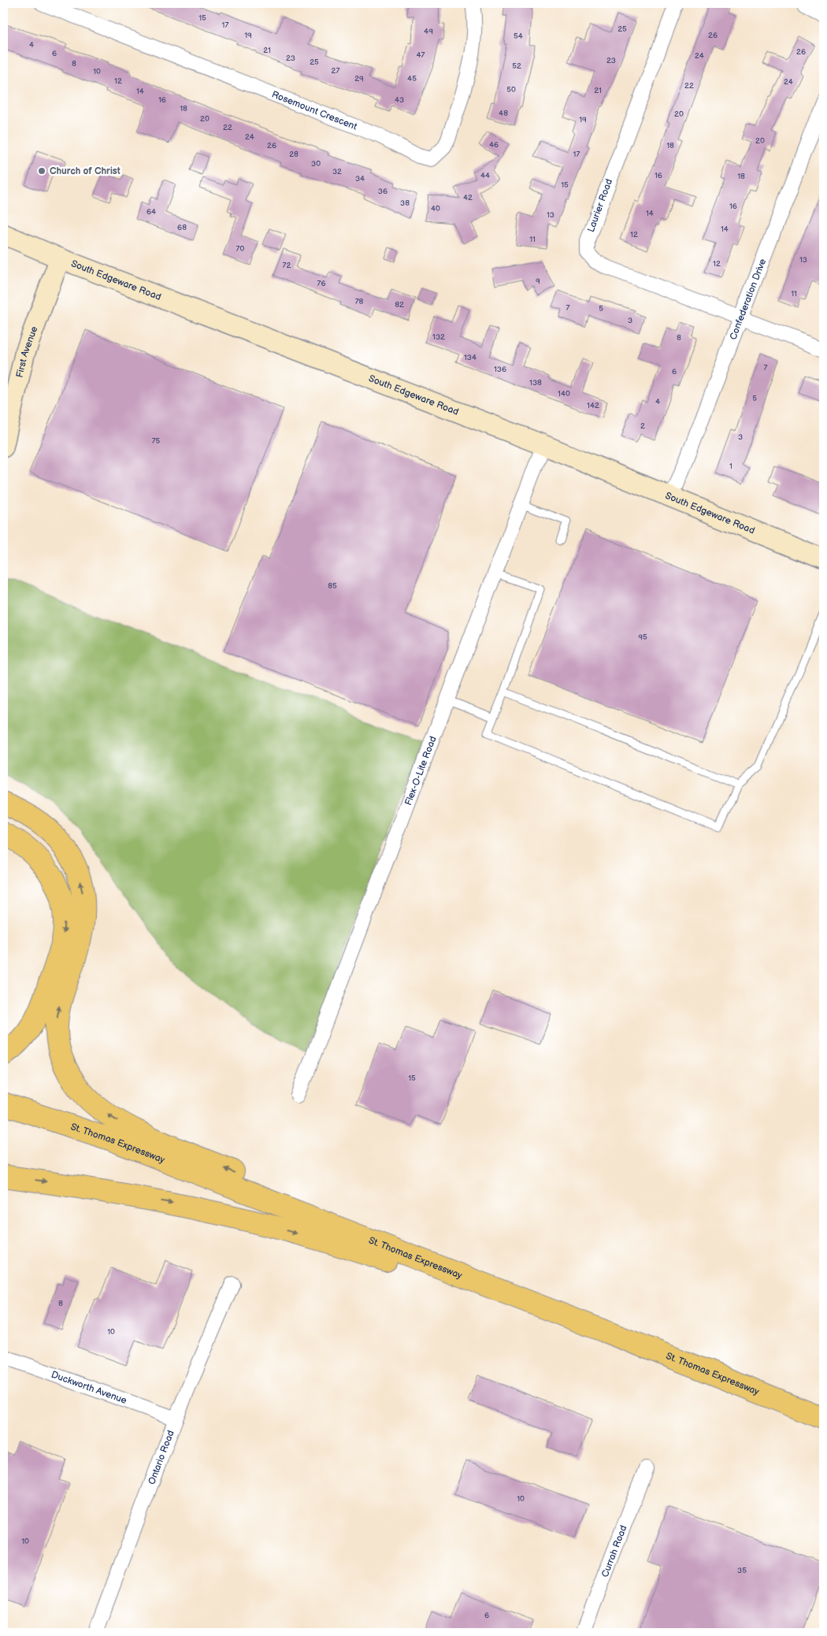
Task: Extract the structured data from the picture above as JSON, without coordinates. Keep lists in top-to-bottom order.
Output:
{
  "streets": {
    "highway": ["St. Thomas Expressway"],
    "main road": ["South Edgeware Road", "First Avenue"],
    "street": [
      "Rosemount Crescent",
      "Laurier Road",
      "Confederation Drive",
      "Flex-O-Lite Road",
      "Duckworth Avenue",
      "Ontario Road",
      "Currah Road"
    ]
  },
  "crossings": [
    ["Laurier Road", "Confederation Drive"],
    ["South Edgeware Road", "Confederation Drive"],
    ["South Edgeware Road", "First Avenue"],
    ["South Edgeware Road", "Flex-O-Lite Road"],
    ["Duckworth Avenue", "Ontario Road"]
  ],
  "places": ["Church of Christ"],
  "house_numbers": [
    "15",
    "17",
    "25",
    "49",
    "19",
    "26",
    "54",
    "4",
    "21",
    "26",
    "6",
    "47",
    "24",
    "23",
    "23",
    "25",
    "8",
    "52",
    "27",
    "10",
    "29",
    "45",
    "12",
    "24",
    "22",
    "50",
    "21",
    "14",
    "16",
    "43",
    "18",
    "48",
    "20",
    "20",
    "19",
    "22",
    "24",
    "20",
    "46",
    "26",
    "18",
    "28",
    "17",
    "30",
    "32",
    "44",
    "16",
    "18",
    "34",
    "15",
    "36",
    "42",
    "38",
    "16",
    "40",
    "64",
    "14",
    "13",
    "68",
    "14",
    "12",
    "11",
    "70",
    "13",
    "12",
    "72",
    "9",
    "76",
    "11",
    "78",
    "82",
    "7",
    "5",
    "3",
    "132",
    "8",
    "134",
    "7",
    "136",
    "6",
    "138",
    "140",
    "5",
    "4",
    "142",
    "2",
    "3",
    "75",
    "1",
    "85",
    "95",
    "15",
    "8",
    "10",
    "10",
    "10",
    "35",
    "6"
  ]
}
